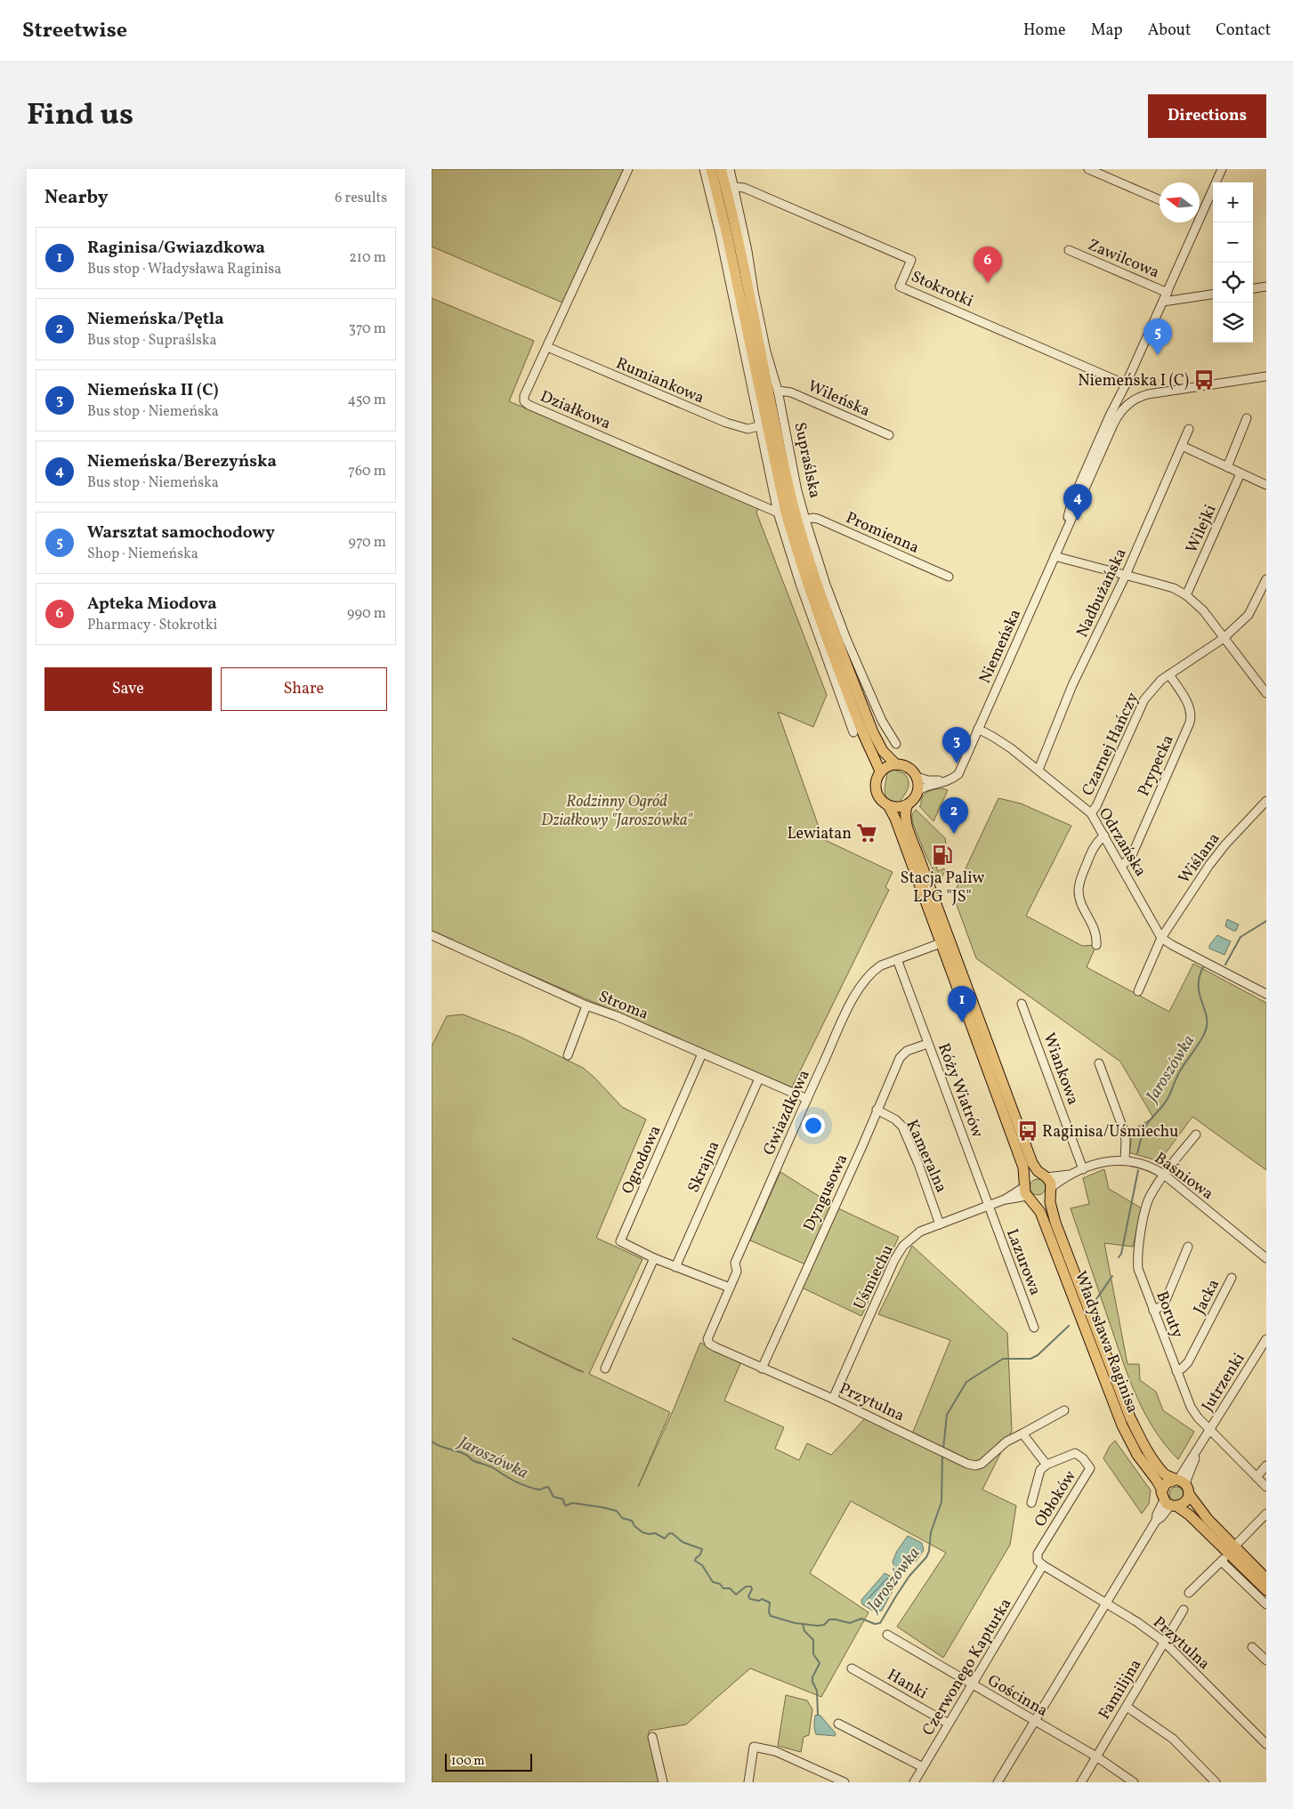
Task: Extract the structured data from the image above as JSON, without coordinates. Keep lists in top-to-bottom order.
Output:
{
  "streets": {
    "main road": ["Władysława Raginisa"],
    "street": [
      "Zawilcowa",
      "Stokrotki",
      "Rumiankowa",
      "Wileńska",
      "Działkowa",
      "Supraślska",
      "Wilejki",
      "Promienna",
      "Nadbużańska",
      "Niemeńska",
      "Czarnej Hańczy",
      "Prypecka",
      "Odrzańska",
      "Wiślana",
      "Stroma",
      "Wiankowa",
      "Róży Wiatrów",
      "Gwiazdkowa",
      "Kameralna",
      "Ogrodowa",
      "Skrajna",
      "Baśniowa",
      "Dyngusowa",
      "Lazurowa",
      "Uśmiechu",
      "Jacka",
      "Boruty",
      "Jutrzenki",
      "Przytulna",
      "Obłoków",
      "Czerwonego Kapturka",
      "Hanki",
      "Familijna",
      "Gościnna"
    ]
  },
  "crossings": [
    ["Zawilcowa", "Niemeńska"],
    ["Stokrotki", "Supraślska"],
    ["Stokrotki", "Niemeńska"],
    ["Wileńska", "Supraślska"],
    ["Supraślska", "Promienna"],
    ["Nadbużańska", "Odrzańska"],
    ["Niemeńska", "Odrzańska"],
    ["Niemeńska", "Władysława Raginisa"],
    ["Czarnej Hańczy", "Prypecka"],
    ["Czarnej Hańczy", "Odrzańska"],
    ["Prypecka", "Odrzańska"],
    ["Odrzańska", "Wiślana"],
    ["Stroma", "Gwiazdkowa"],
    ["Stroma", "Ogrodowa"],
    ["Stroma", "Skrajna"],
    ["Wiankowa", "Baśniowa"],
    ["Róży Wiatrów", "Gwiazdkowa"],
    ["Róży Wiatrów", "Dyngusowa"],
    ["Róży Wiatrów", "Lazurowa"],
    ["Róży Wiatrów", "Uśmiechu"],
    ["Gwiazdkowa", "Ogrodowa"],
    ["Gwiazdkowa", "Władysława Raginisa"],
    ["Gwiazdkowa", "Przytulna"],
    ["Kameralna", "Dyngusowa"],
    ["Kameralna", "Uśmiechu"],
    ["Ogrodowa", "Skrajna"],
    ["Baśniowa", "Uśmiechu"],
    ["Baśniowa", "Boruty"],
    ["Baśniowa", "Władysława Raginisa"],
    ["Dyngusowa", "Przytulna"],
    ["Lazurowa", "Uśmiechu"],
    ["Uśmiechu", "Władysława Raginisa"],
    ["Uśmiechu", "Przytulna"],
    ["Jacka", "Boruty"],
    ["Boruty", "Jutrzenki"],
    ["Władysława Raginisa", "Jutrzenki"],
    ["Przytulna", "Obłoków"],
    ["Przytulna", "Czerwonego Kapturka"],
    ["Przytulna", "Familijna"],
    ["Obłoków", "Czerwonego Kapturka"],
    ["Czerwonego Kapturka", "Hanki"],
    ["Czerwonego Kapturka", "Gościnna"],
    ["Familijna", "Gościnna"]
  ],
  "water": ["Jaroszówka"],
  "parks": ["Rodzinny Ogród Działkowy \"Jaroszówka\""],
  "places": {
    "bus stop": ["Niemeńska I (C)", "Raginisa/Uśmiechu"],
    "supermarket": ["Lewiatan"],
    "fuel station": ["Stacja Paliw LPG \"JS\""]
  },
  "scale_bar": "100 m",
  "north": "left",
  "page": {
    "header": "Streetwise",
    "nav": [
      "Home",
      "Map",
      "About",
      "Contact"
    ],
    "title": "Find us",
    "buttons": [
      "Directions",
      ["Save", "Share"]
    ],
    "heading": ["Nearby", "6 results"],
    "map_buttons": ["+", "−"],
    "list": [
      {
        "mark": "1",
        "name": "Raginisa/Gwiazdkowa",
        "note": "Bus stop · Władysława Raginisa",
        "value": "210 m"
      },
      {
        "mark": "2",
        "name": "Niemeńska/Pętla",
        "note": "Bus stop · Supraślska",
        "value": "370 m"
      },
      {
        "mark": "3",
        "name": "Niemeńska II (C)",
        "note": "Bus stop · Niemeńska",
        "value": "450 m"
      },
      {
        "mark": "4",
        "name": "Niemeńska/Berezyńska",
        "note": "Bus stop · Niemeńska",
        "value": "760 m"
      },
      {
        "mark": "5",
        "name": "Warsztat samochodowy",
        "note": "Shop · Niemeńska",
        "value": "970 m"
      },
      {
        "mark": "6",
        "name": "Apteka Miodova",
        "note": "Pharmacy · Stokrotki",
        "value": "990 m"
      }
    ],
    "pins": [
      "6",
      "5",
      "4",
      "3",
      "2",
      "1"
    ],
    "scale": "100 m"
  }
}
